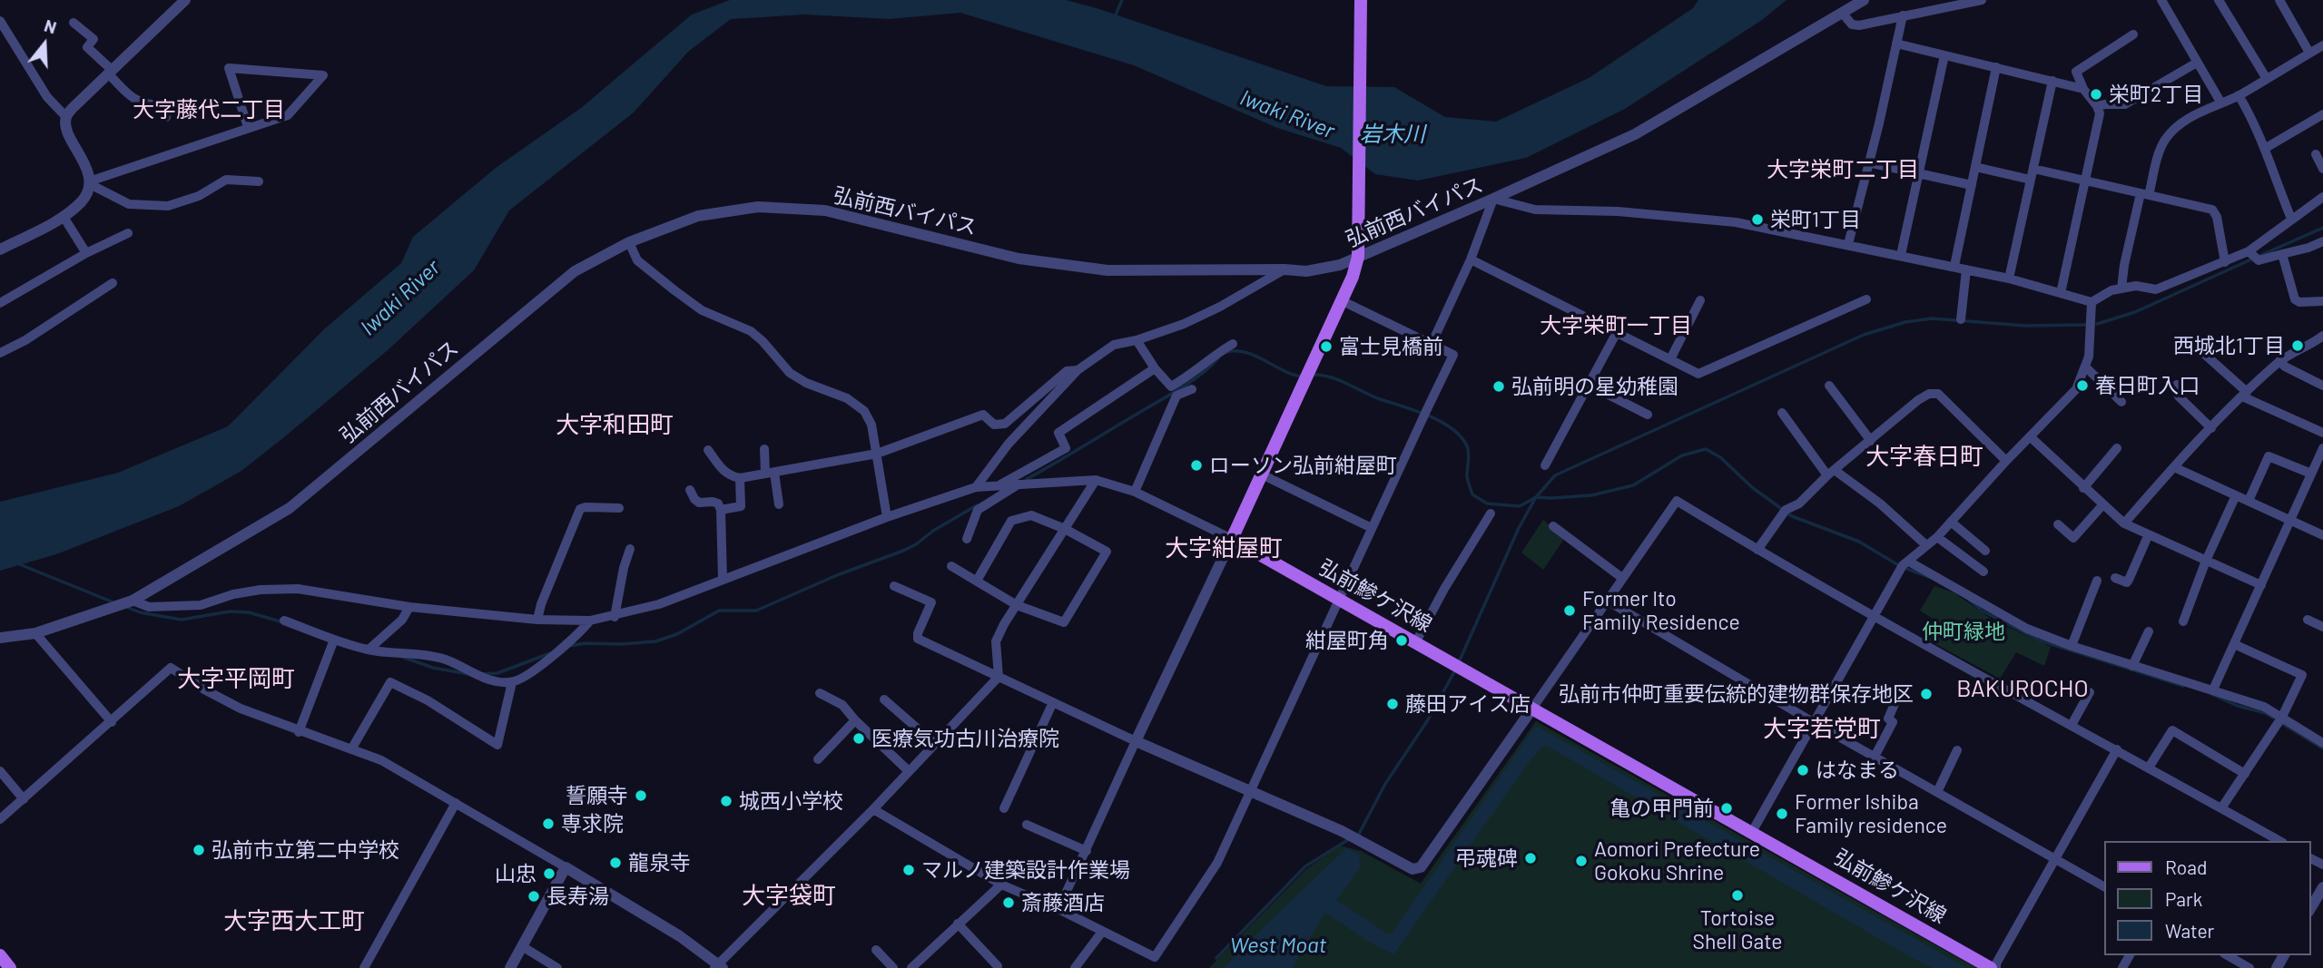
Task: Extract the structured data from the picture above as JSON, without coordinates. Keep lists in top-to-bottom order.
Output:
{
  "streets": {
    "main road": ["弘前鰺ケ沢線"],
    "street": ["弘前西バイパス"]
  },
  "districts": [
    "大字藤代二丁目",
    "大字栄町二丁目",
    "大字栄町一丁目",
    "大字和田町",
    "大字春日町",
    "大字紺屋町",
    "大字平岡町",
    "BAKUROCHO",
    "大字若党町",
    "大字袋町",
    "大字西大工町"
  ],
  "water": ["Iwaki River", "岩木川", "West Moat"],
  "parks": ["仲町緑地"],
  "places": [
    "栄町2丁目",
    "栄町1丁目",
    "西城北1丁目",
    "富士見橋前",
    "春日町入口",
    "弘前明の星幼稚園",
    "ローソン弘前紺屋町",
    "Former Ito Family Residence",
    "紺屋町角",
    "弘前市仲町重要伝統的建物群保存地区",
    "藤田アイス店",
    "医療気功古川治療院",
    "はなまる",
    "誓願寺",
    "城西小学校",
    "亀の甲門前",
    "Former Ishiba Family residence",
    "専求院",
    "弘前市立第二中学校",
    "弔魂碑",
    "Aomori Prefecture Gokoku Shrine",
    "龍泉寺",
    "マルノ建築設計作業場",
    "山忠",
    "Tortoise Shell Gate",
    "長寿湯",
    "斎藤酒店"
  ],
  "legend": ["Road", "Park", "Water"],
  "north": "top"
}
